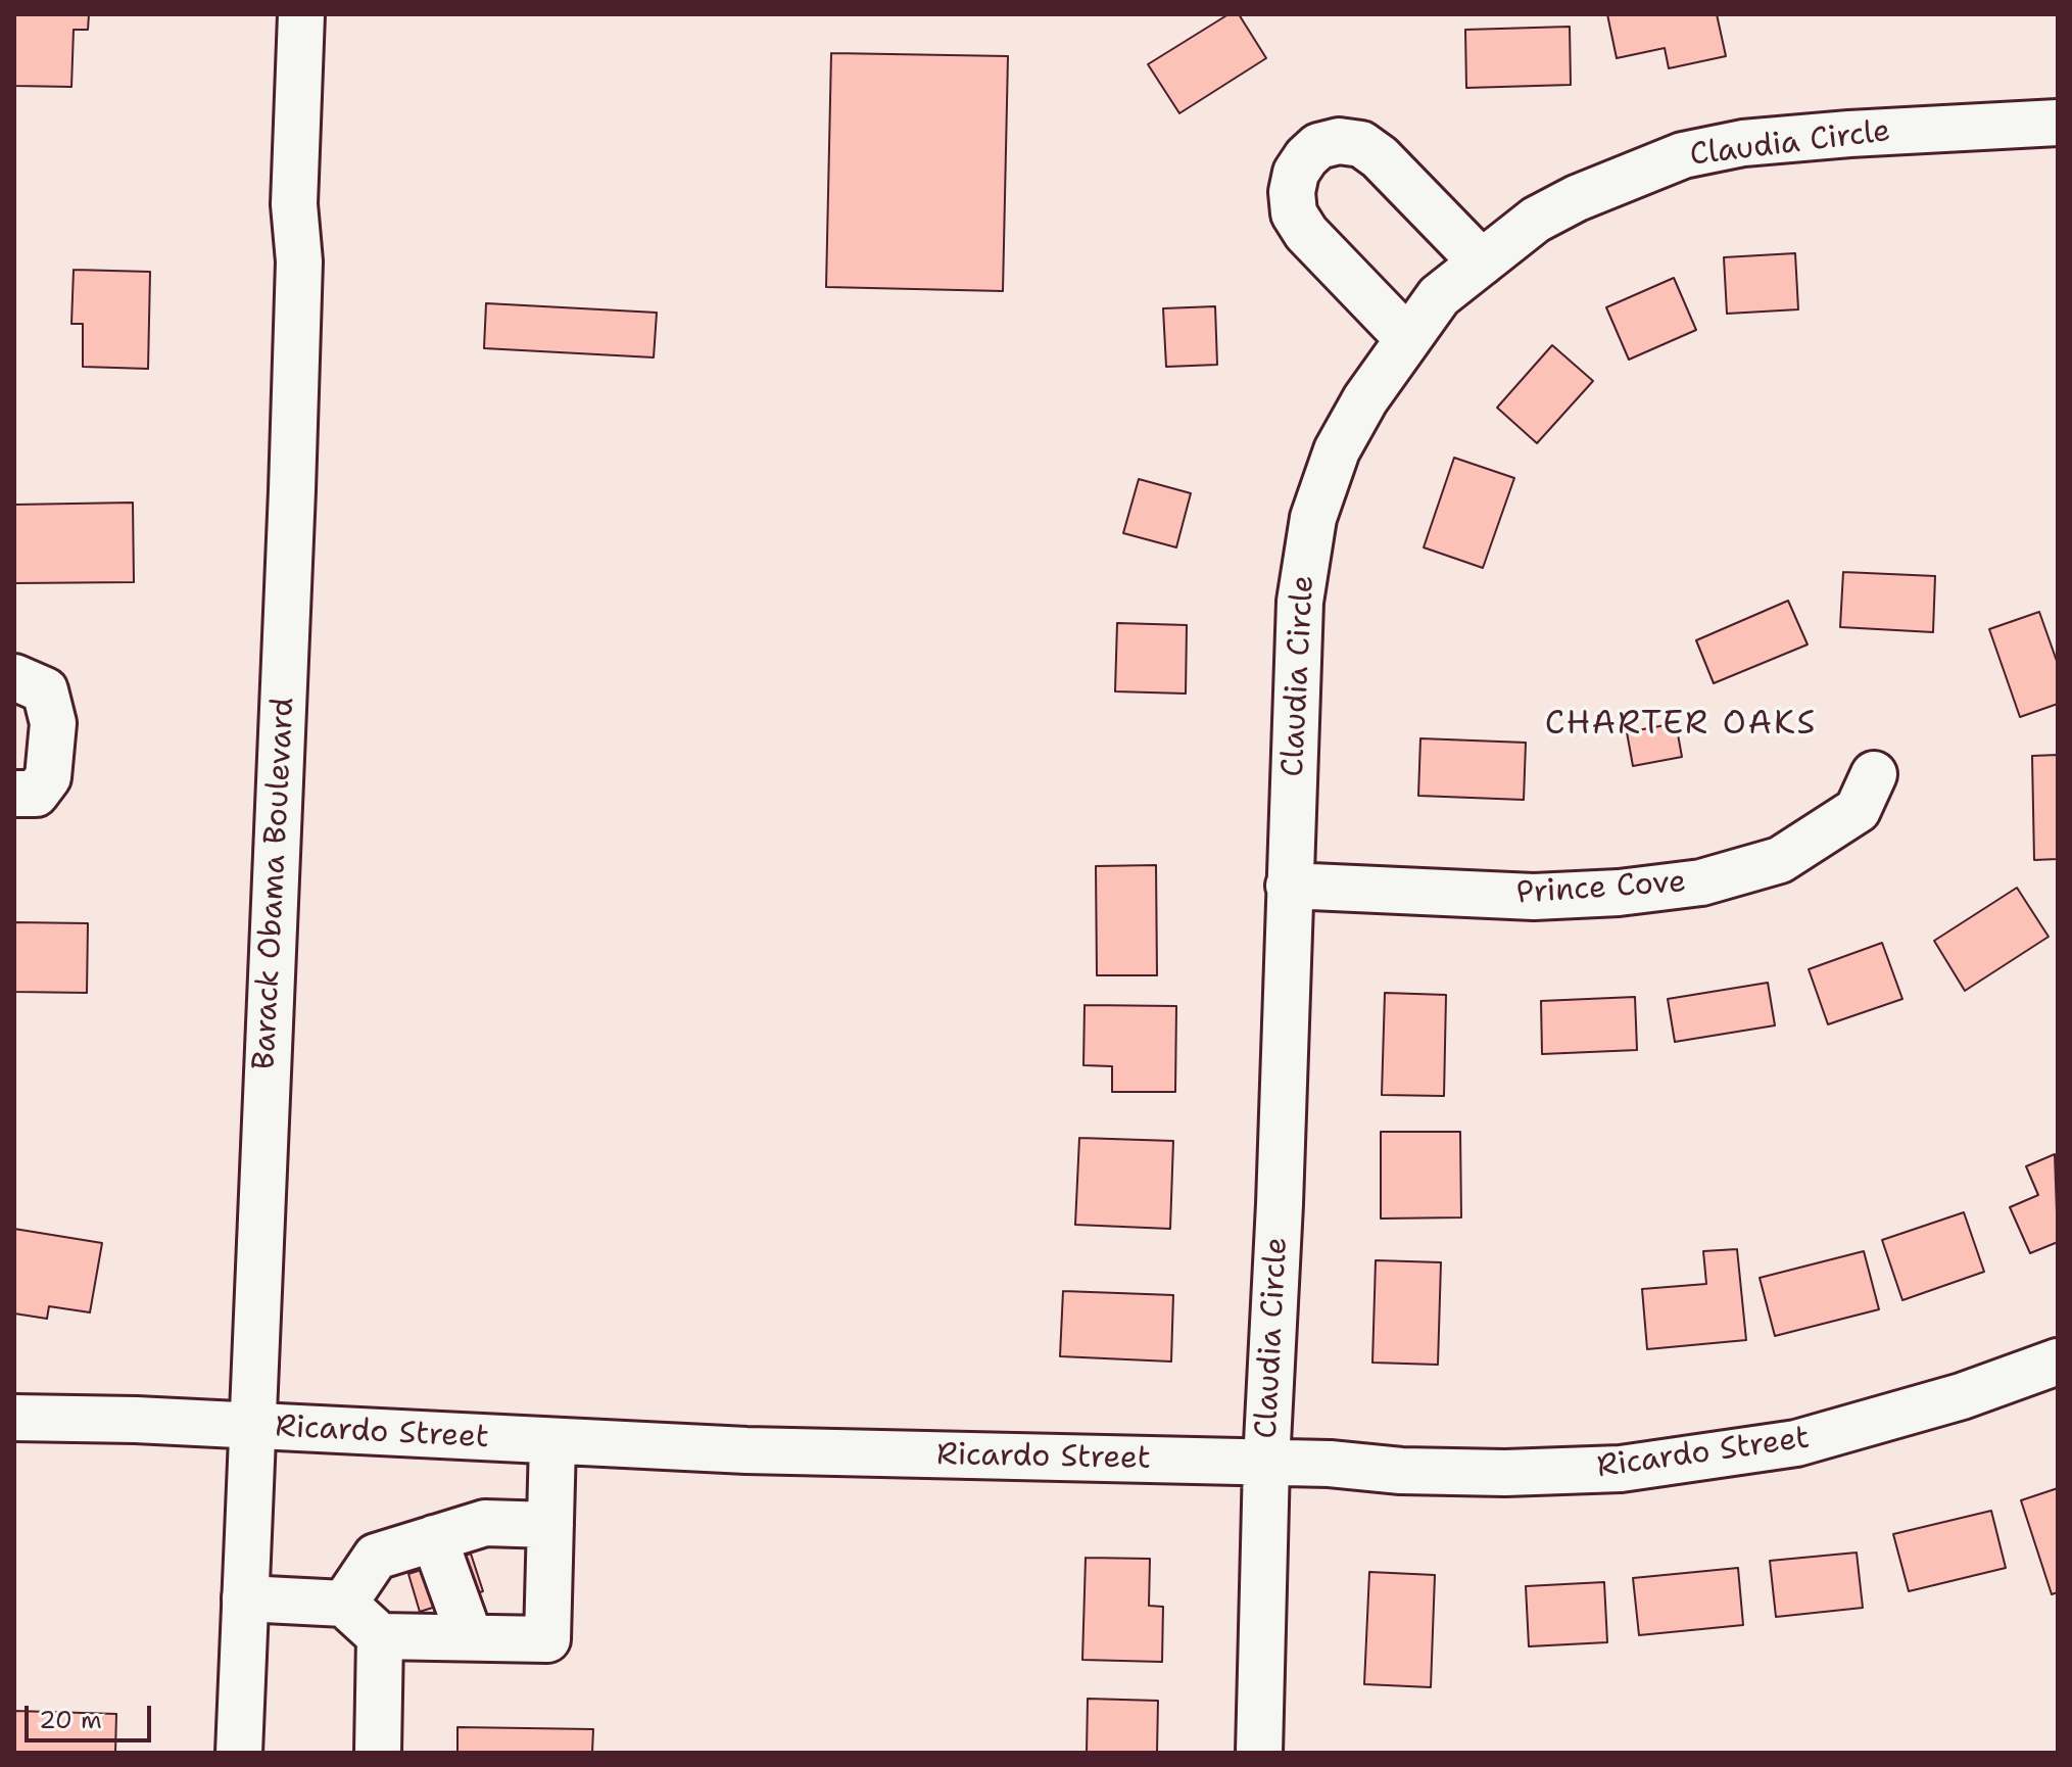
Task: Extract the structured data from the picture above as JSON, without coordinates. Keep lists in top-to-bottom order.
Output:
{
  "streets": {
    "street": [
      "Claudia Circle",
      "Barack Obama Boulevard",
      "Prince Cove",
      "Ricardo Street"
    ]
  },
  "crossings": [
    ["Claudia Circle", "Prince Cove"],
    ["Claudia Circle", "Ricardo Street"],
    ["Barack Obama Boulevard", "Ricardo Street"]
  ],
  "districts": ["CHARTER OAKS"],
  "scale_bar": "20 m"
}
